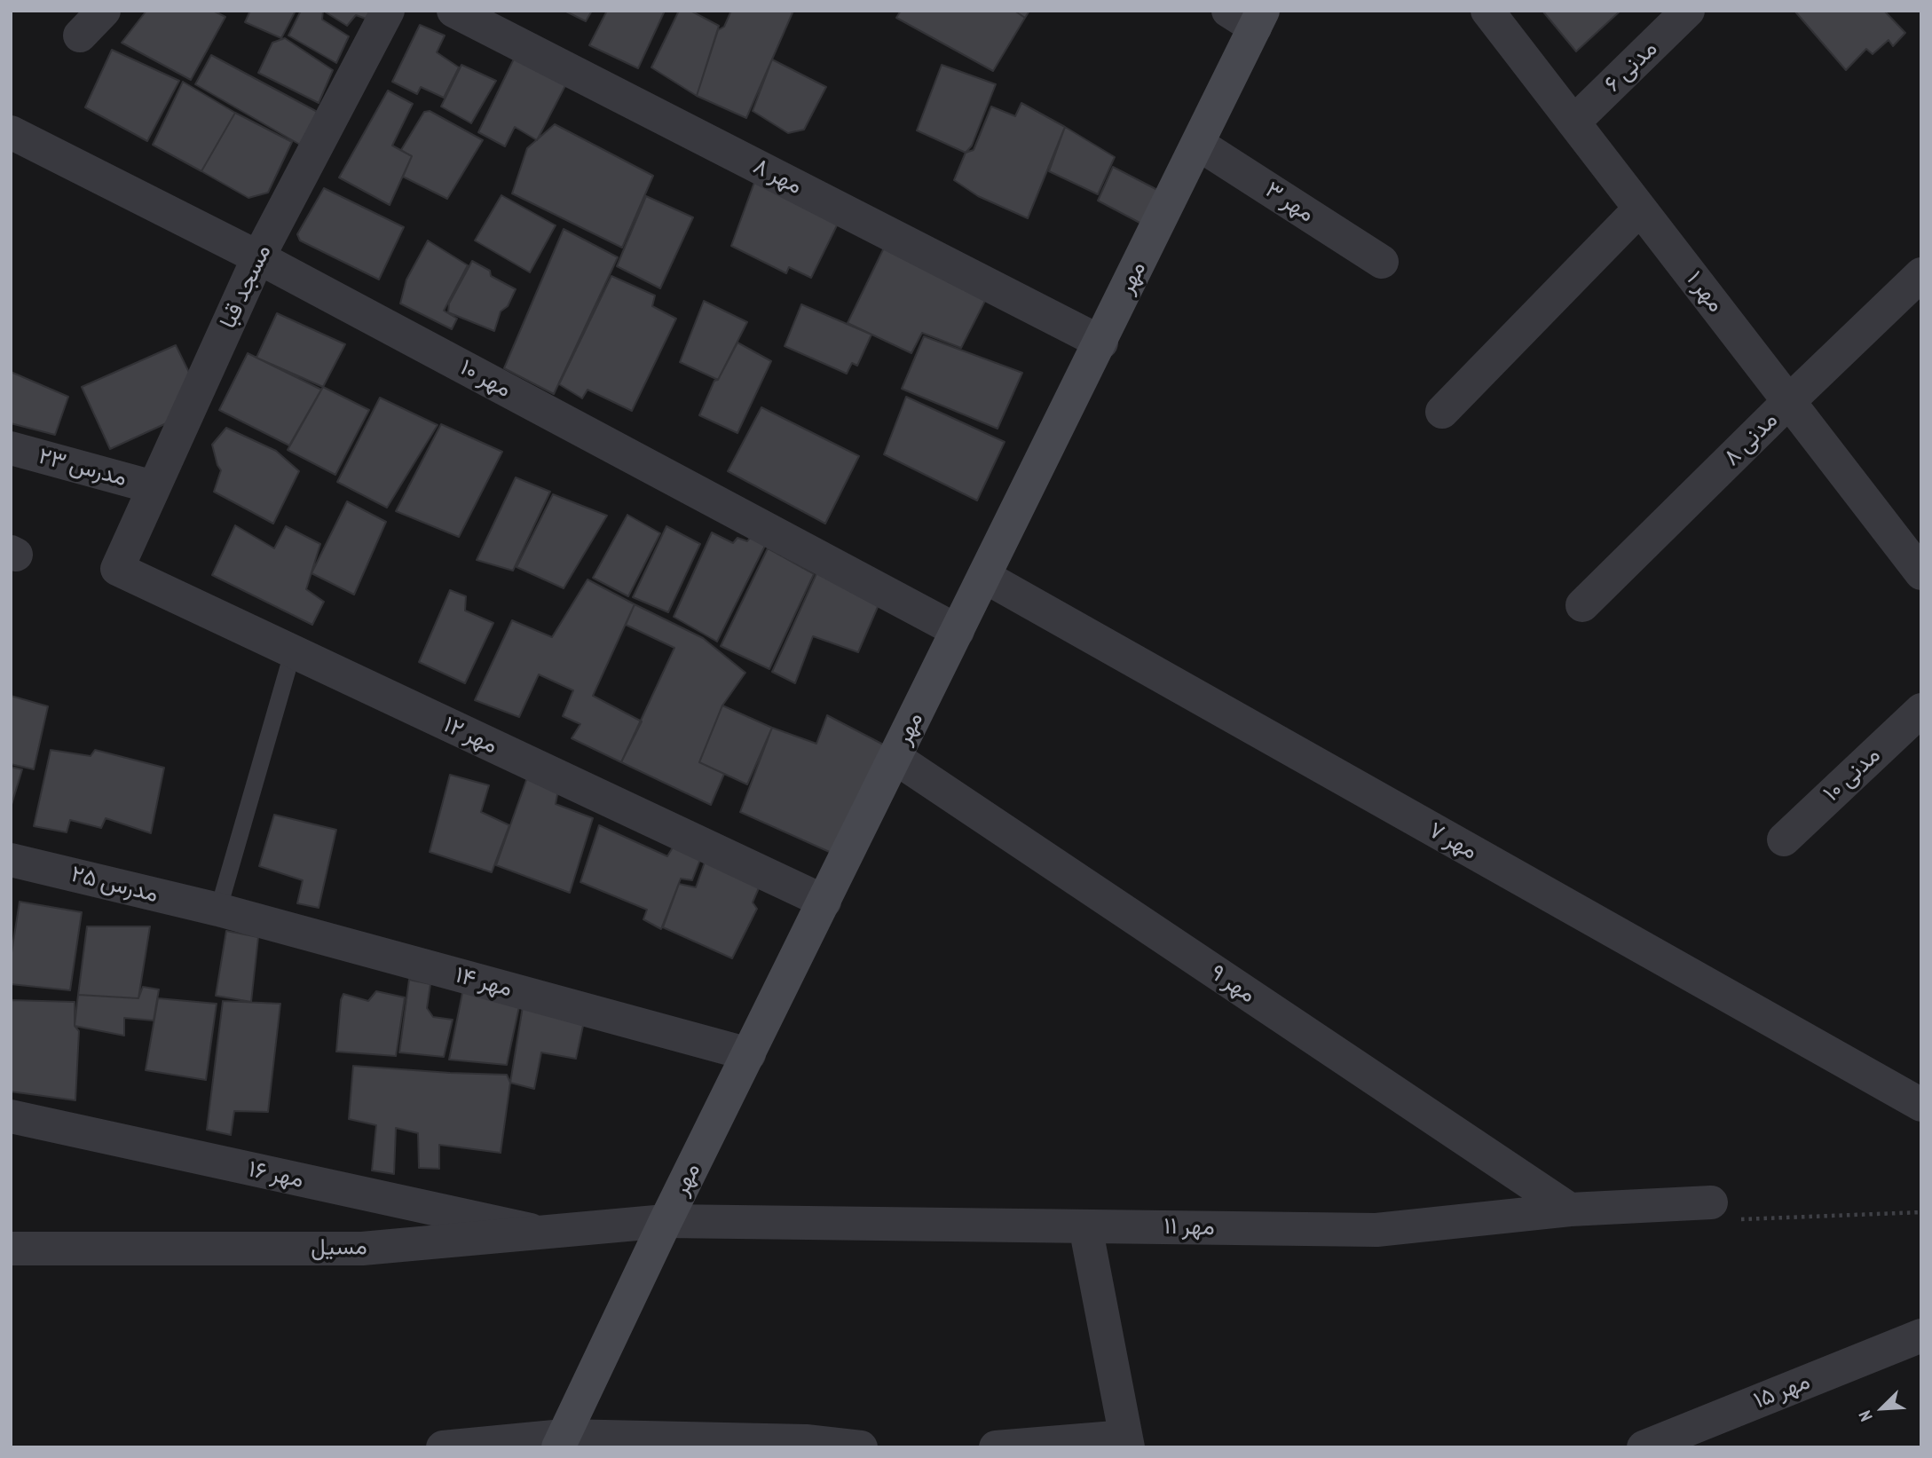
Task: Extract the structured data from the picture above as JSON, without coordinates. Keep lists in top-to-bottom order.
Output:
{
  "streets": {
    "main road": ["مهر"],
    "street": [
      "مدنی ۶",
      "مهر ۸",
      "مهر ۳",
      "مسجد قبا",
      "مهر ۱",
      "مهر ۱۰",
      "مدنی ۸",
      "مدرس ۲۳",
      "مهر ۱۲",
      "مدنی ۱۰",
      "مهر ۷",
      "مدرس ۲۵",
      "مهر ۱۴",
      "مهر ۹",
      "مهر ۱۶",
      "مهر ۱۱",
      "مسیل",
      "مهر ۱۵"
    ]
  },
  "crossings": [
    ["مدنی ۶", "مهر ۱"],
    ["مهر ۸", "مهر"],
    ["مهر ۳", "مهر"],
    ["مهر", "مهر ۱۰"],
    ["مهر", "مهر ۱۲"],
    ["مهر", "مهر ۷"],
    ["مهر", "مهر ۱۴"],
    ["مهر", "مهر ۹"],
    ["مهر", "مهر ۱۱"],
    ["مهر", "مسیل"],
    ["مسجد قبا", "مهر ۱۰"],
    ["مسجد قبا", "مدرس ۲۳"],
    ["مسجد قبا", "مهر ۱۲"],
    ["مهر ۱", "مدنی ۸"],
    ["مدرس ۲۵", "مهر ۱۴"],
    ["مهر ۹", "مهر ۱۱"],
    ["مهر ۱۶", "مسیل"],
    ["مهر ۱۱", "مسیل"]
  ],
  "north": "bottom left"
}
